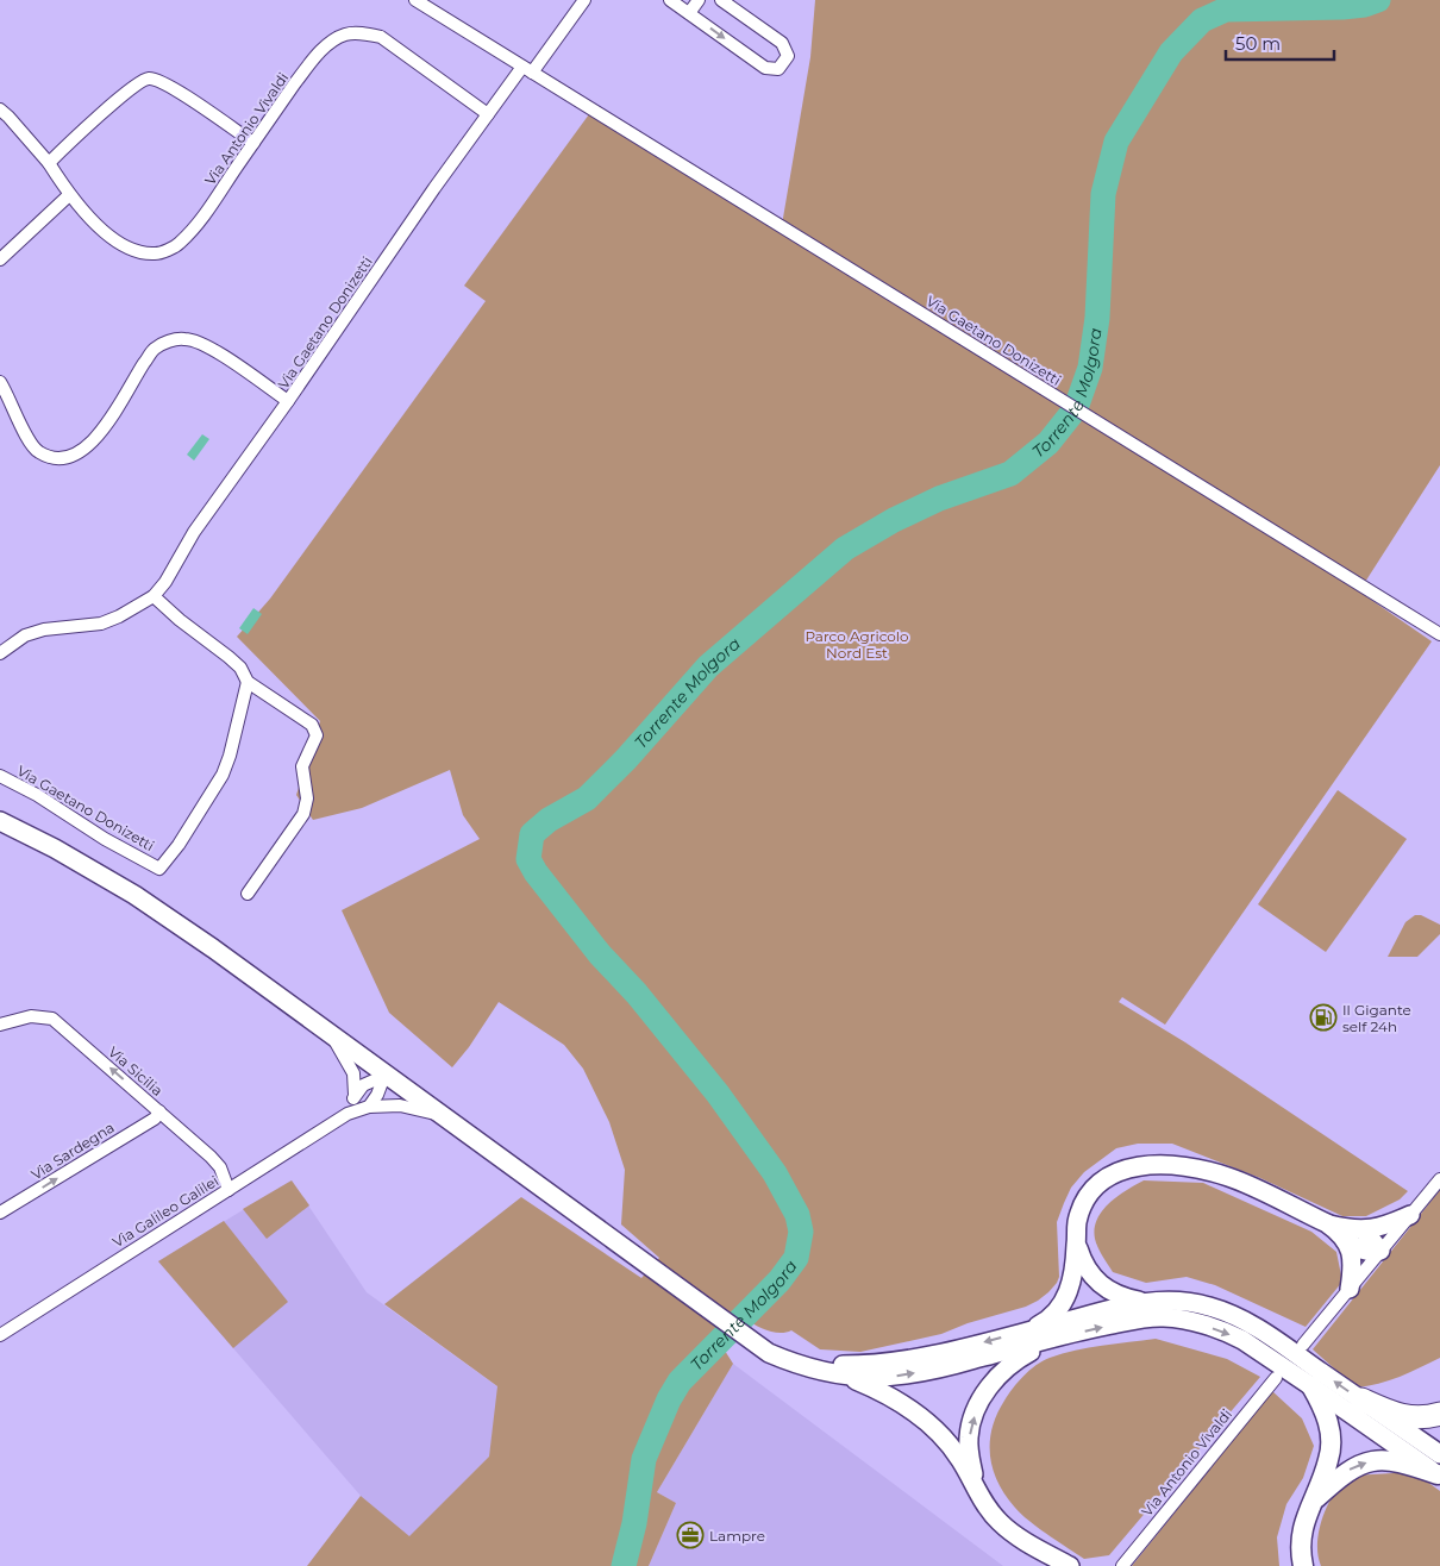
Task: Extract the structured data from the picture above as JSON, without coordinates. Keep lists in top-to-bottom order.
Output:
{
  "streets": {
    "street": [
      "Via Antonio Vivaldi",
      "Via Gaetano Donizetti",
      "Via Sicilia",
      "Via Sardegna",
      "Via Galileo Galilei"
    ]
  },
  "crossings": [
    ["Via Antonio Vivaldi", "Via Gaetano Donizetti"],
    ["Via Sicilia", "Via Sardegna"],
    ["Via Sicilia", "Via Galileo Galilei"]
  ],
  "one_way": ["Via Sicilia", "Via Sardegna"],
  "water": ["Torrente Molgora"],
  "parks": ["Parco Agricolo Nord Est"],
  "places": {
    "fuel station": ["Il Gigante self 24h"],
    "office": ["Lampre"]
  },
  "scale_bar": "50 m"
}
